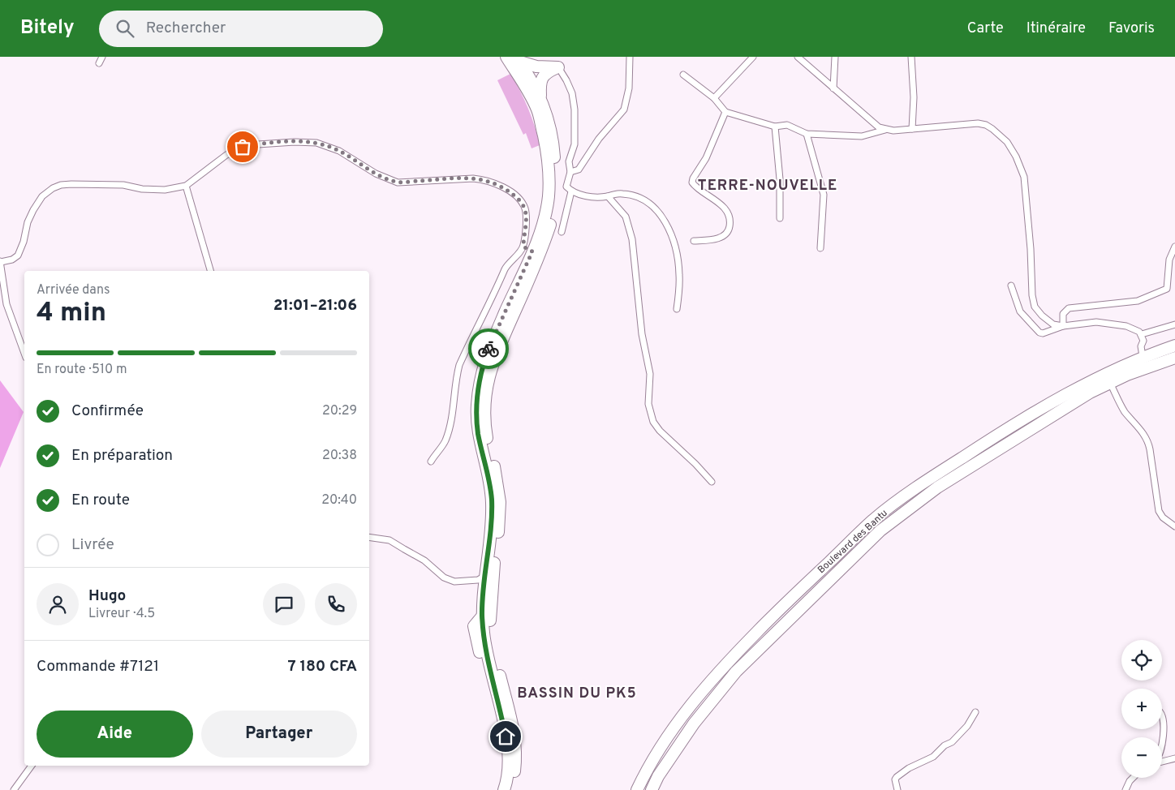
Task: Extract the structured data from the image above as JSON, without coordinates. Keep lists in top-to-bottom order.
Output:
{
  "streets": {
    "highway": ["Boulevard des Bantu"]
  },
  "districts": ["TERRE-NOUVELLE", "BASSIN DU PK5"],
  "page": {
    "header": "Bitely",
    "search": "Rechercher",
    "nav": ["Carte", "Itinéraire", "Favoris"],
    "heading": ["4 min", "Arrivée dans", "21:01–21:06"],
    "panel": [
      "Hugo",
      "Livreur · 4.5",
      "Commande #7121",
      "7 180 CFA"
    ],
    "bar": "En route · 510 m",
    "list": [
      ["Confirmée", "20:29"],
      ["En préparation", "20:38"],
      ["En route", "20:40"],
      "Livrée"
    ],
    "map_buttons": ["+", "−"],
    "buttons": ["Aide", "Partager"]
  }
}
